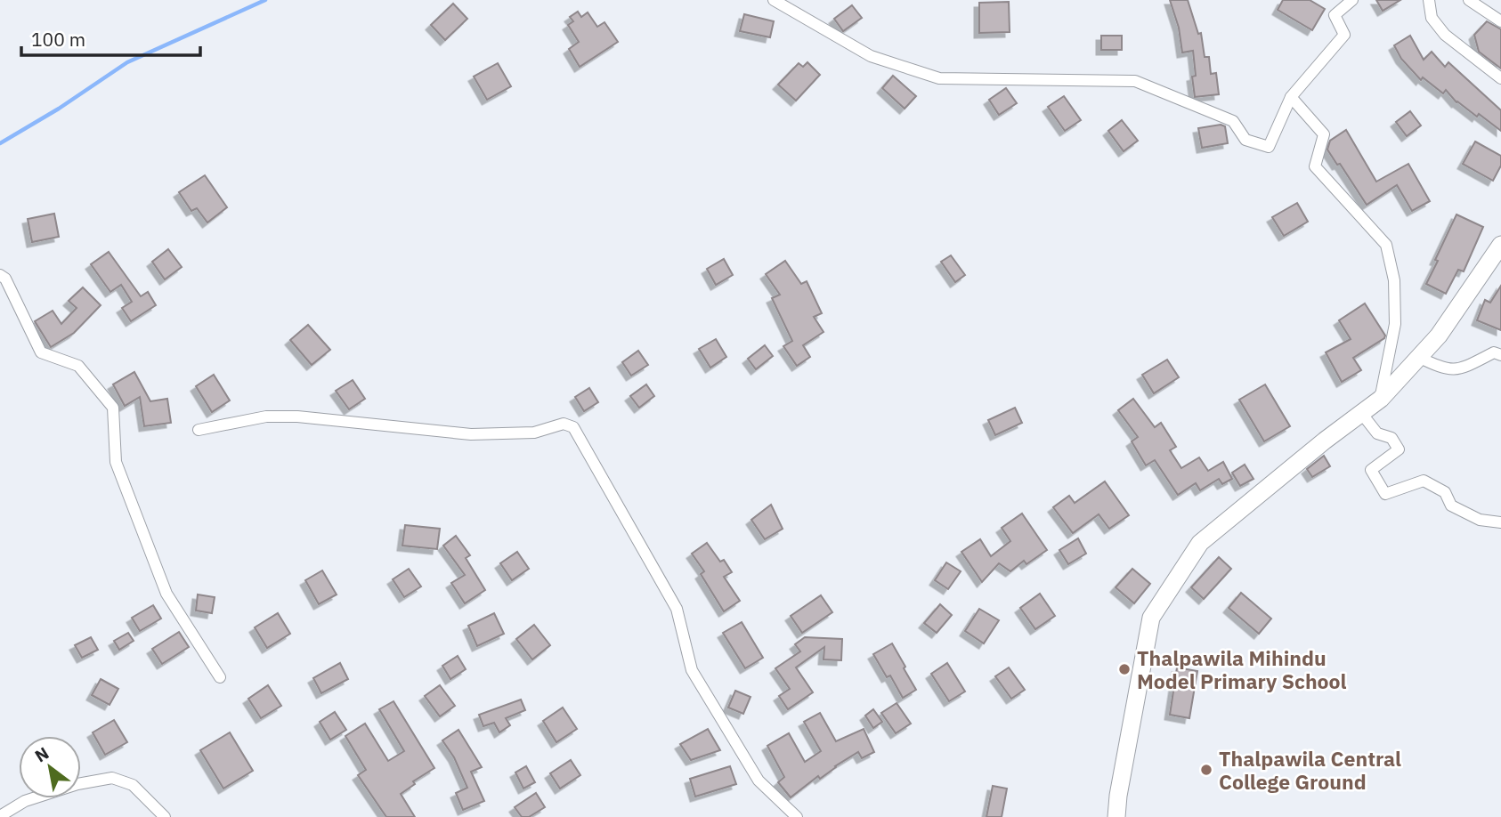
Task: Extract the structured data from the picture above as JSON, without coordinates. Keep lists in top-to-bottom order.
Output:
{
  "places": ["Thalpawila Mihindu Model Primary School", "Thalpawila Central College Ground"],
  "scale_bar": "100 m",
  "north": "top left"
}
